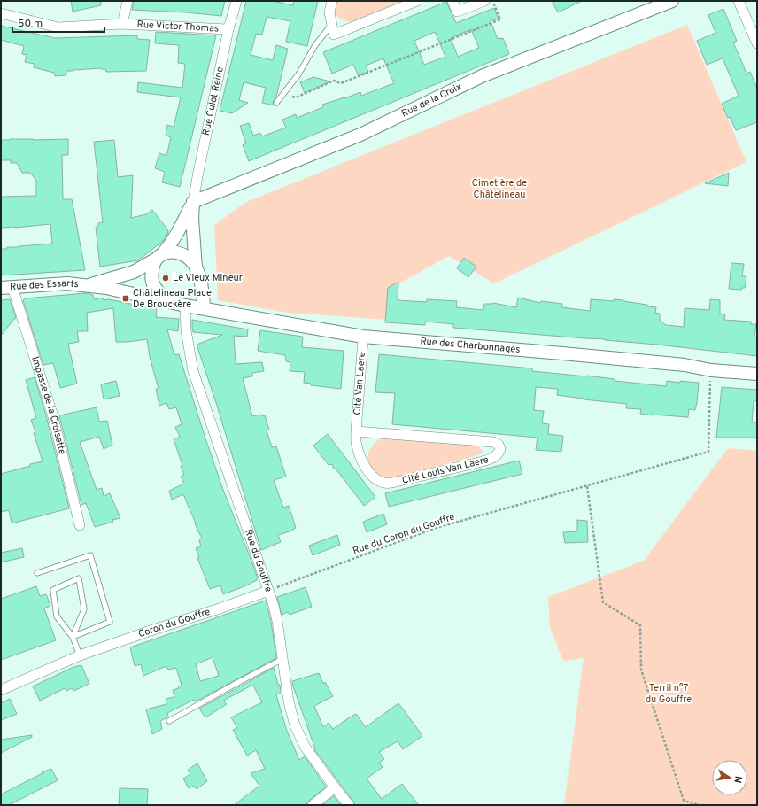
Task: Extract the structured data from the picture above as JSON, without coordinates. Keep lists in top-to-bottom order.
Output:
{
  "streets": {
    "street": [
      "Rue Victor Thomas",
      "Rue de la Croix",
      "Rue Culot Reine",
      "Rue des Essarts",
      "Rue des Charbonnages",
      "Cité Van Laere",
      "Impasse de la Croisette",
      "Cité Louis Van Laere",
      "Rue du Gouffre",
      "Coron du Gouffre"
    ],
    "path": ["Rue du Coron du Gouffre"]
  },
  "crossings": [
    ["Rue Victor Thomas", "Rue Culot Reine"],
    ["Rue de la Croix", "Rue Culot Reine"],
    ["Rue des Essarts", "Rue des Charbonnages"],
    ["Rue des Essarts", "Impasse de la Croisette"],
    ["Rue des Essarts", "Rue du Gouffre"],
    ["Rue des Charbonnages", "Cité Van Laere"],
    ["Rue des Charbonnages", "Rue du Coron du Gouffre"],
    ["Rue des Charbonnages", "Rue du Gouffre"],
    ["Cité Van Laere", "Cité Louis Van Laere"],
    ["Rue du Coron du Gouffre", "Rue du Gouffre"],
    ["Rue du Coron du Gouffre", "Coron du Gouffre"],
    ["Rue du Gouffre", "Coron du Gouffre"]
  ],
  "parks": ["Cimetière de Châtelineau", "Terril n°7 du Gouffre"],
  "places": {
    "other": ["Le Vieux Mineur"],
    "transit": ["Châtelineau Place De Brouckère"]
  },
  "scale_bar": "50 m",
  "north": "right"
}
